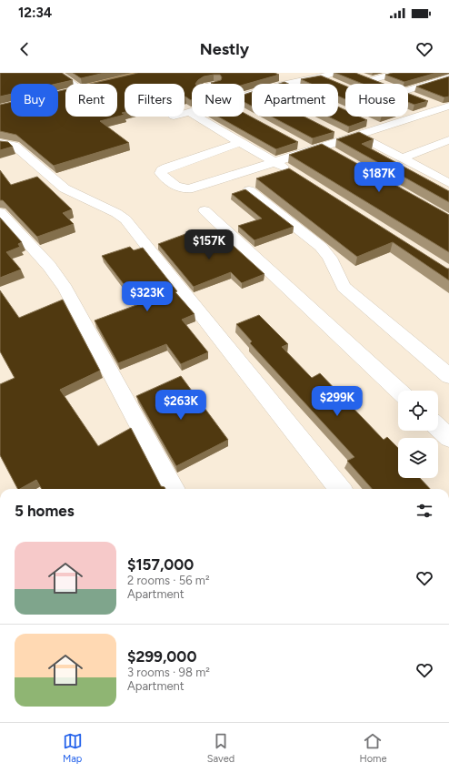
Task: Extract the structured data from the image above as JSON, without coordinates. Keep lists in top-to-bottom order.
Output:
{
  "page": {
    "status": "12:34",
    "header": "Nestly",
    "chip": [
      "Buy",
      "Rent",
      "Filters",
      "New",
      "Apartment",
      "House"
    ],
    "price": [
      "$187K",
      "$157K",
      "$323K",
      "$299K",
      "$263K"
    ],
    "heading": "5 homes",
    "list": [
      {
        "name": "$157,000",
        "note": "2 rooms · 56 m² · Apartment"
      },
      {
        "name": "$299,000",
        "note": "3 rooms · 98 m² · Apartment"
      }
    ],
    "tabs": ["Map", "Saved", "Home"]
  }
}
